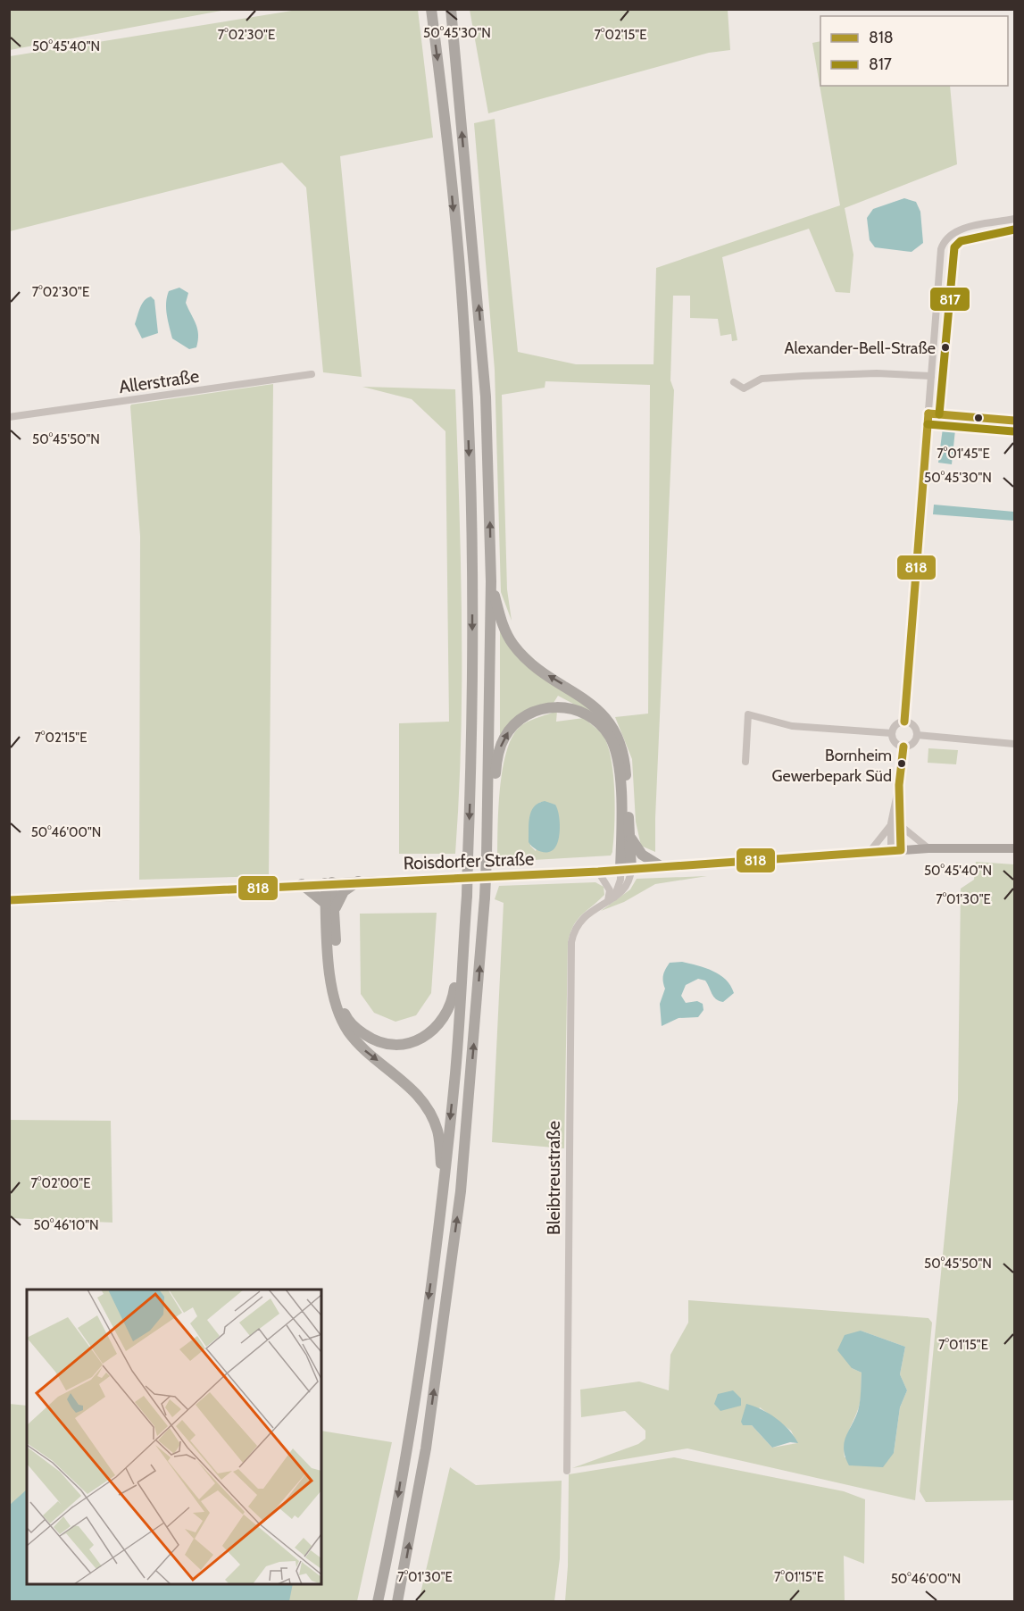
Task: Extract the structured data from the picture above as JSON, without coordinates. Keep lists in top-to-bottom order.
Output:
{
  "streets": {
    "main road": ["Roisdorfer Straße"],
    "street": ["Allerstraße", "Bleibtreustraße"]
  },
  "crossings": [
    ["Roisdorfer Straße", "Bleibtreustraße"]
  ],
  "places": ["Alexander-Bell-Straße", "Bornheim Gewerbepark Süd"],
  "lines": ["transit line 817", "transit line 818"],
  "legend": ["818", "817"],
  "coordinates": [
    "50°45'30\"N",
    "7°02'30\"E",
    "7°02'15\"E",
    "50°45'40\"N",
    "50°45'50\"N",
    "7°01'45\"E",
    "50°46'00\"N",
    "7°01'30\"E",
    "7°02'00\"E",
    "50°46'10\"N",
    "7°01'15\"E"
  ]
}
